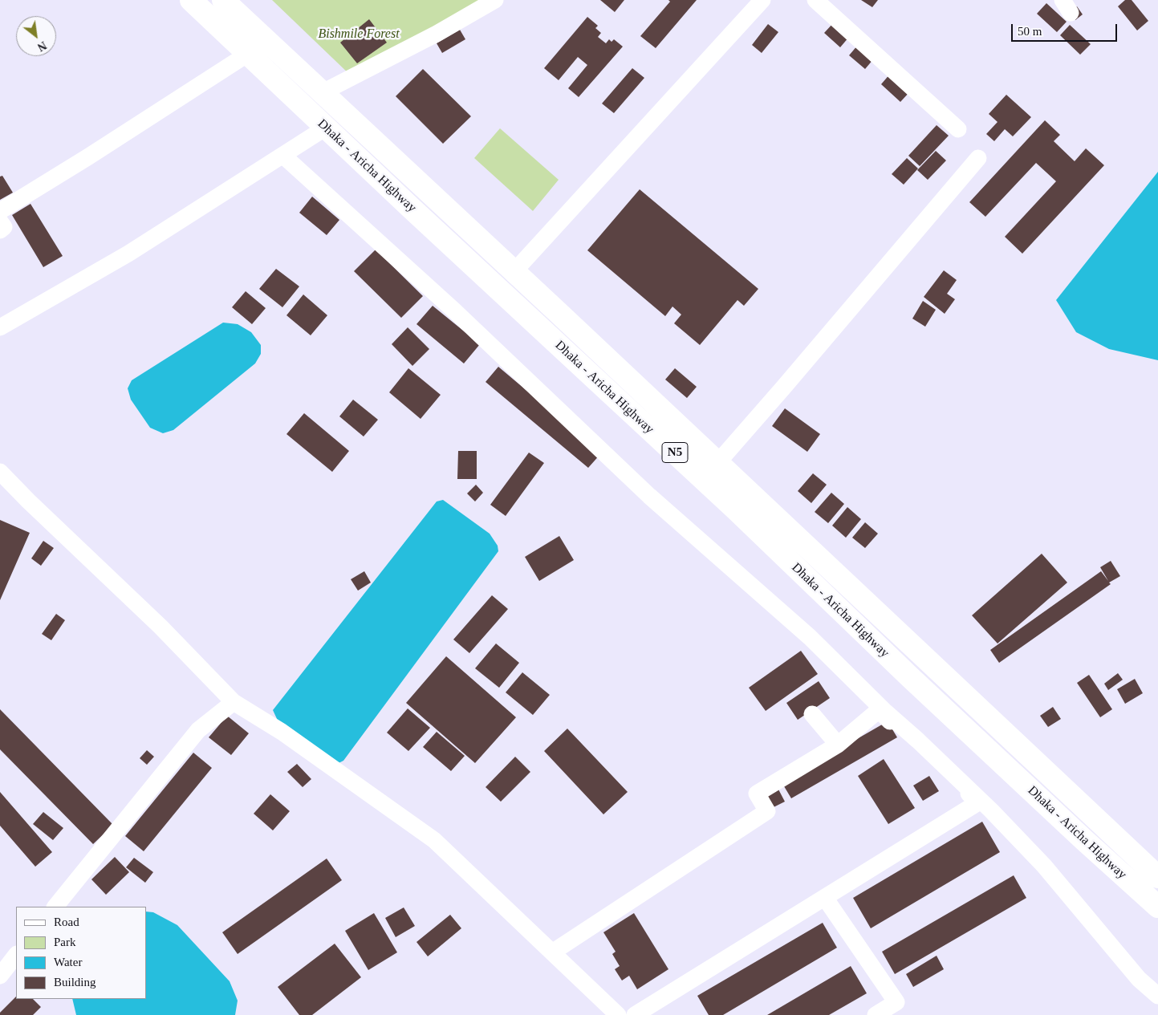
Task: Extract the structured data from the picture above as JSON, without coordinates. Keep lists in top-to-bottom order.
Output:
{
  "streets": {
    "highway": ["Dhaka - Aricha Highway", "N5"]
  },
  "parks": ["Bishmile Forest"],
  "legend": [
    "Road",
    "Park",
    "Water",
    "Building"
  ],
  "scale_bar": "50 m",
  "north": "bottom right"
}
